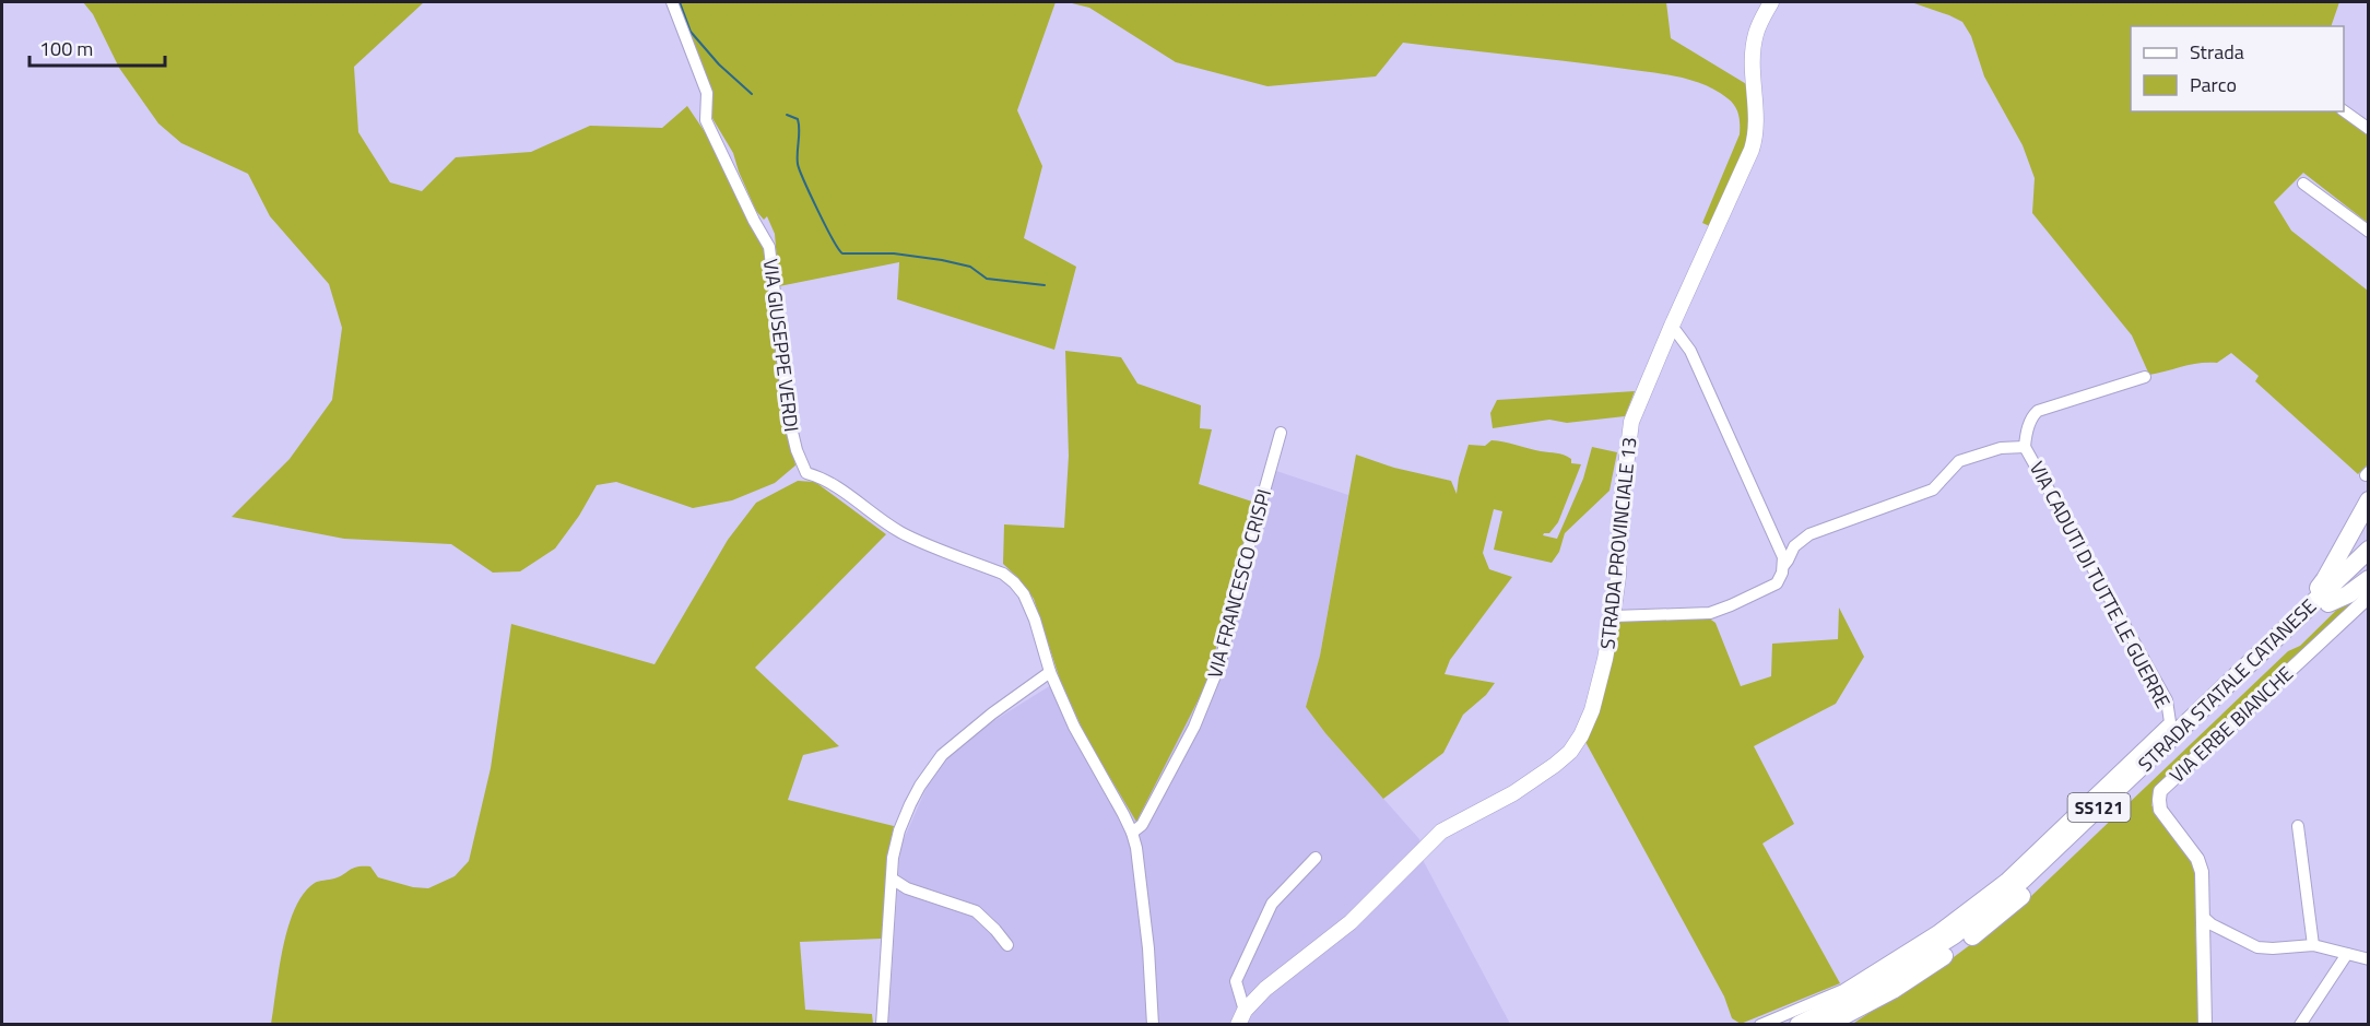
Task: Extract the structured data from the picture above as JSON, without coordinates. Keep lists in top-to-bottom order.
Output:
{
  "streets": {
    "main road": ["STRADA PROVINCIALE 13", "STRADA STATALE CATANESE", "SS121"],
    "street": [
      "VIA GIUSEPPE VERDI",
      "VIA FRANCESCO CRISPI",
      "VIA CADUTI DI TUTTE LE GUERRE",
      "VIA ERBE BIANCHE"
    ]
  },
  "crossings": [
    ["VIA GIUSEPPE VERDI", "VIA FRANCESCO CRISPI"]
  ],
  "legend": ["Strada", "Parco"],
  "scale_bar": "100 m"
}
